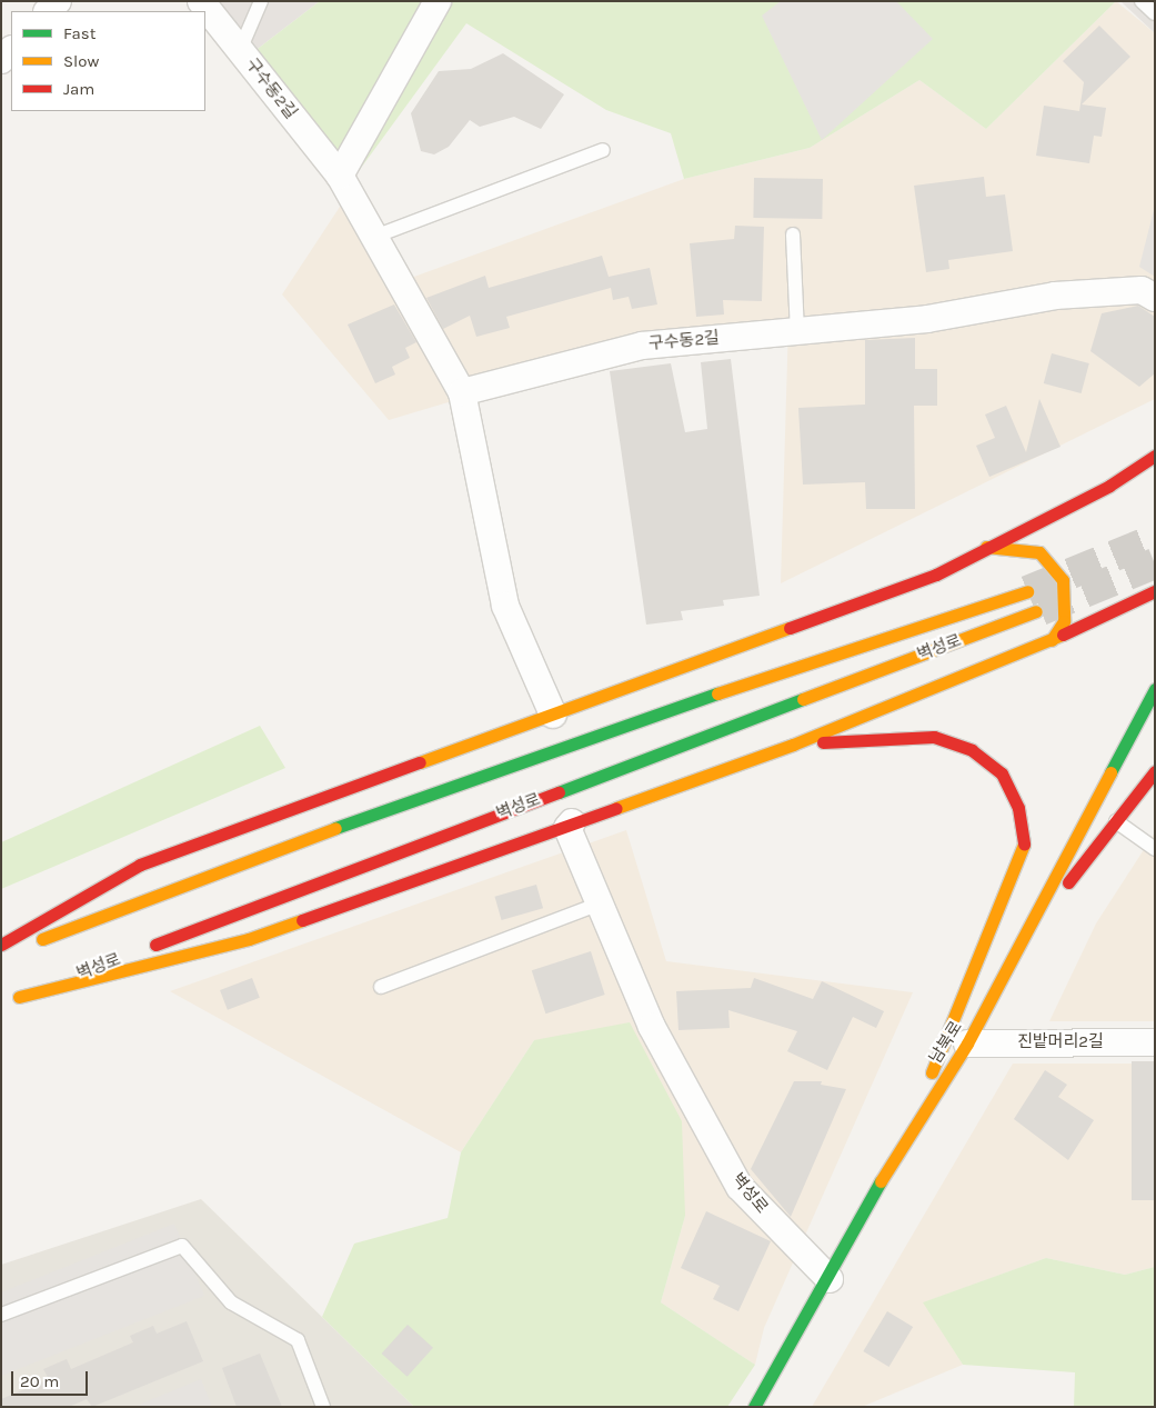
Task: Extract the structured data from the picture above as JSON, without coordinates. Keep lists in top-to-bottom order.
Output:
{
  "streets": {
    "main road": ["벽성로", "남북로"],
    "street": ["구수동2길", "진밭머리2길"]
  },
  "crossings": [
    ["벽성로", "남북로"],
    ["남북로", "진밭머리2길"]
  ],
  "legend": ["Fast", "Slow", "Jam"],
  "scale_bar": "20 m"
}
